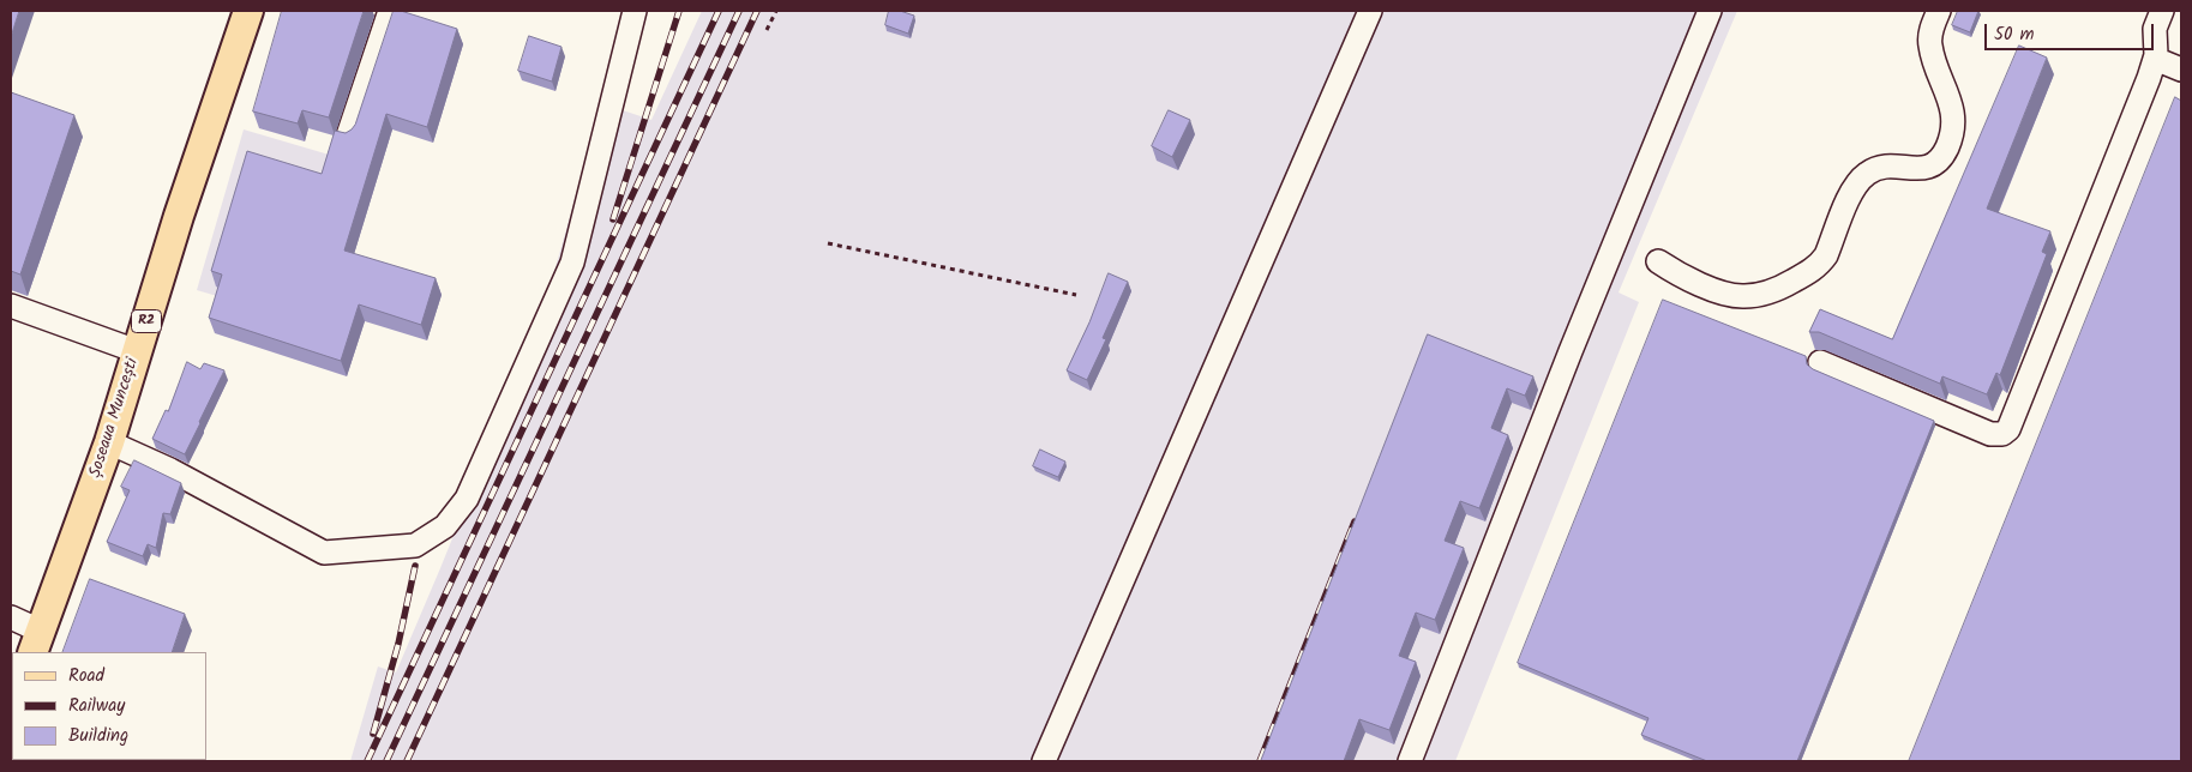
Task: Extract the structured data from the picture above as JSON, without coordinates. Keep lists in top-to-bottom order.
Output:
{
  "streets": {
    "main road": ["R2", "Șoseaua Muncești"]
  },
  "legend": ["Road", "Railway", "Building"],
  "scale_bar": "50 m"
}
